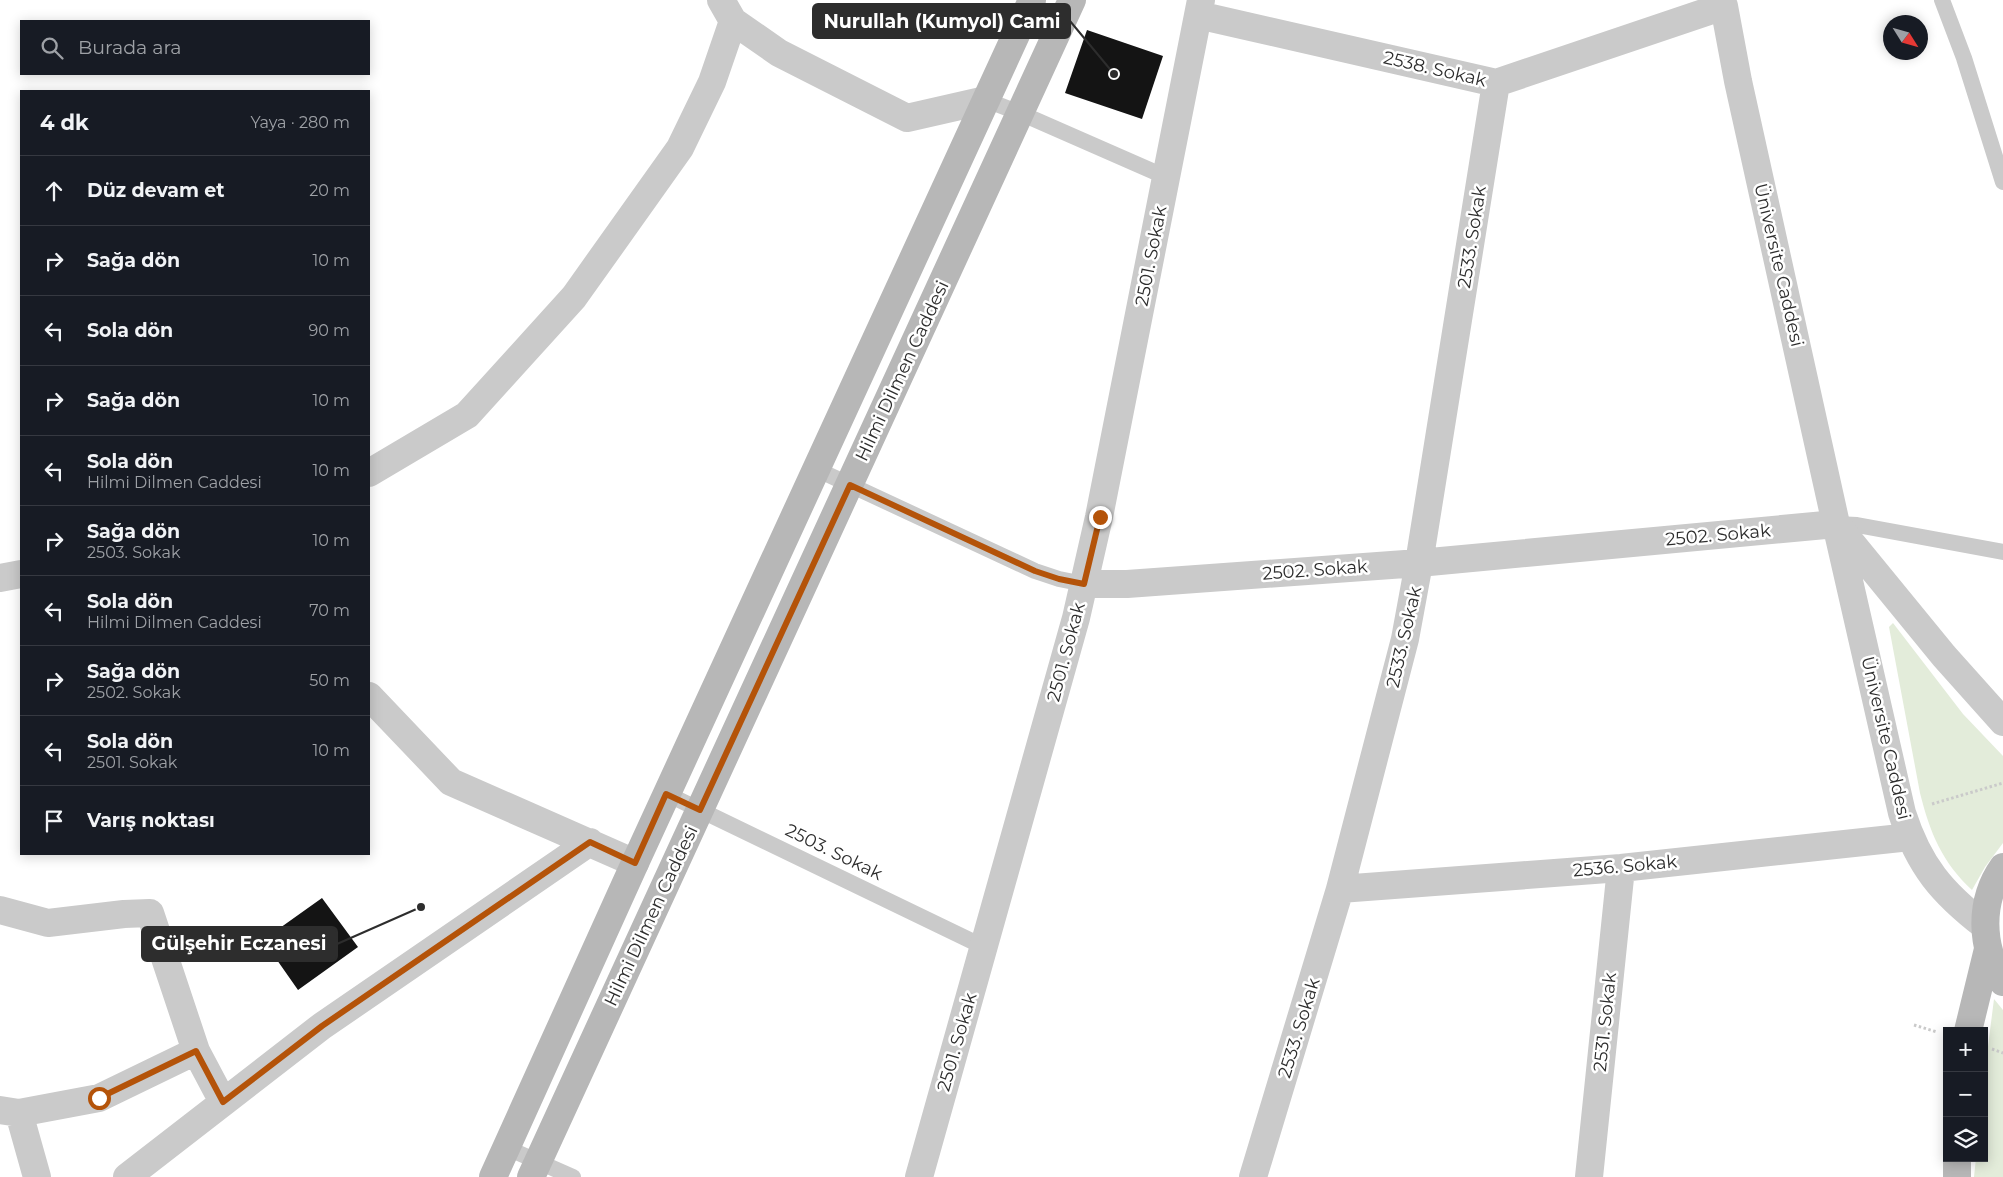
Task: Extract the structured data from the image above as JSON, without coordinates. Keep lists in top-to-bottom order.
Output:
{
  "streets": {
    "street": [
      "2538. Sokak",
      "2533. Sokak",
      "2501. Sokak",
      "Üniversite Caddesi",
      "Hilmi Dilmen Caddesi",
      "2502. Sokak",
      "2536. Sokak",
      "2531. Sokak"
    ],
    "lane": ["2503. Sokak"]
  },
  "crossings": [
    ["2538. Sokak", "2533. Sokak"],
    ["2538. Sokak", "2501. Sokak"],
    ["2538. Sokak", "Üniversite Caddesi"],
    ["2533. Sokak", "2502. Sokak"],
    ["2533. Sokak", "2536. Sokak"],
    ["2501. Sokak", "2502. Sokak"],
    ["2501. Sokak", "2503. Sokak"],
    ["Üniversite Caddesi", "2502. Sokak"],
    ["Üniversite Caddesi", "2536. Sokak"],
    ["Hilmi Dilmen Caddesi", "2502. Sokak"],
    ["Hilmi Dilmen Caddesi", "2503. Sokak"],
    ["2536. Sokak", "2531. Sokak"]
  ],
  "places": ["Nurullah (Kumyol) Cami", "Gülşehir Eczanesi"],
  "north": "bottom right",
  "page": {
    "search": "Burada ara",
    "heading": ["4 dk", "Yaya · 280 m"],
    "list": [
      ["Düz devam et", "20 m"],
      ["Sağa dön", "10 m"],
      ["Sola dön", "90 m"],
      ["Sağa dön", "10 m"],
      ["Sola dön", "Hilmi Dilmen Caddesi", "10 m"],
      ["Sağa dön", "2503. Sokak", "10 m"],
      ["Sola dön", "Hilmi Dilmen Caddesi", "70 m"],
      ["Sağa dön", "2502. Sokak", "50 m"],
      ["Sola dön", "2501. Sokak", "10 m"],
      "Varış noktası"
    ],
    "map_buttons": ["+", "−"]
  }
}
